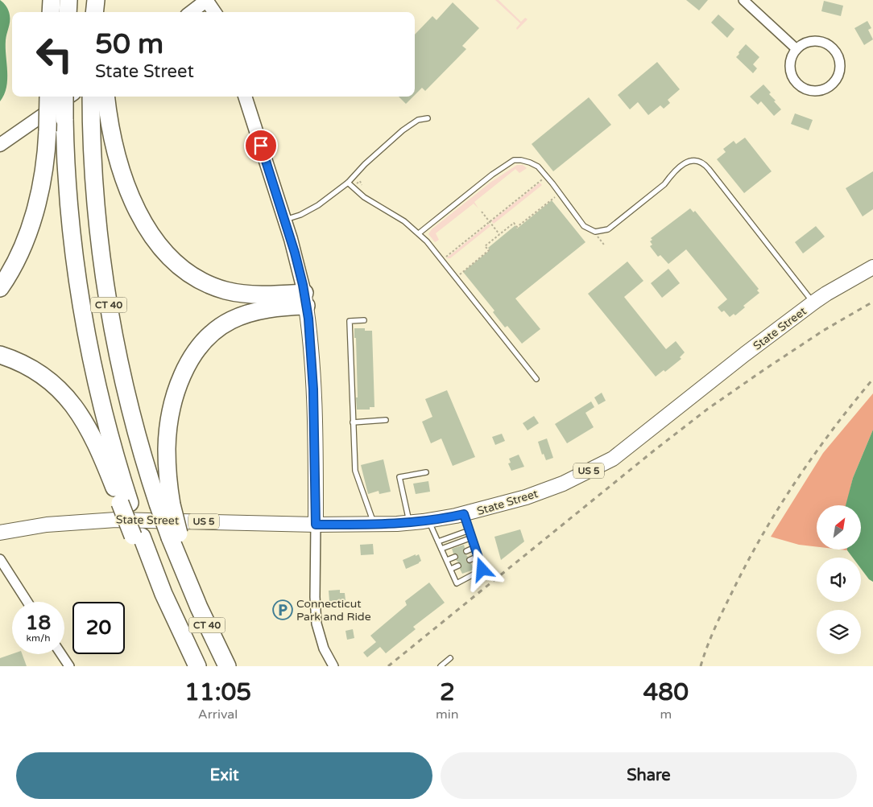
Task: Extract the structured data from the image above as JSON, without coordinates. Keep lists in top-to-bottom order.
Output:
{
  "streets": {
    "highway": ["CT 40"],
    "main road": ["State Street", "US 5"]
  },
  "places": {
    "parking": ["Connecticut Park and Ride"]
  },
  "north": "top right",
  "page": {
    "turn": ["50 m", "State Street"],
    "speed": "18 km/h",
    "limit": "20",
    "eta": [
      "11:05",
      "Arrival",
      "2",
      "min",
      "480",
      "m"
    ],
    "buttons": ["Exit", "Share"]
  }
}
